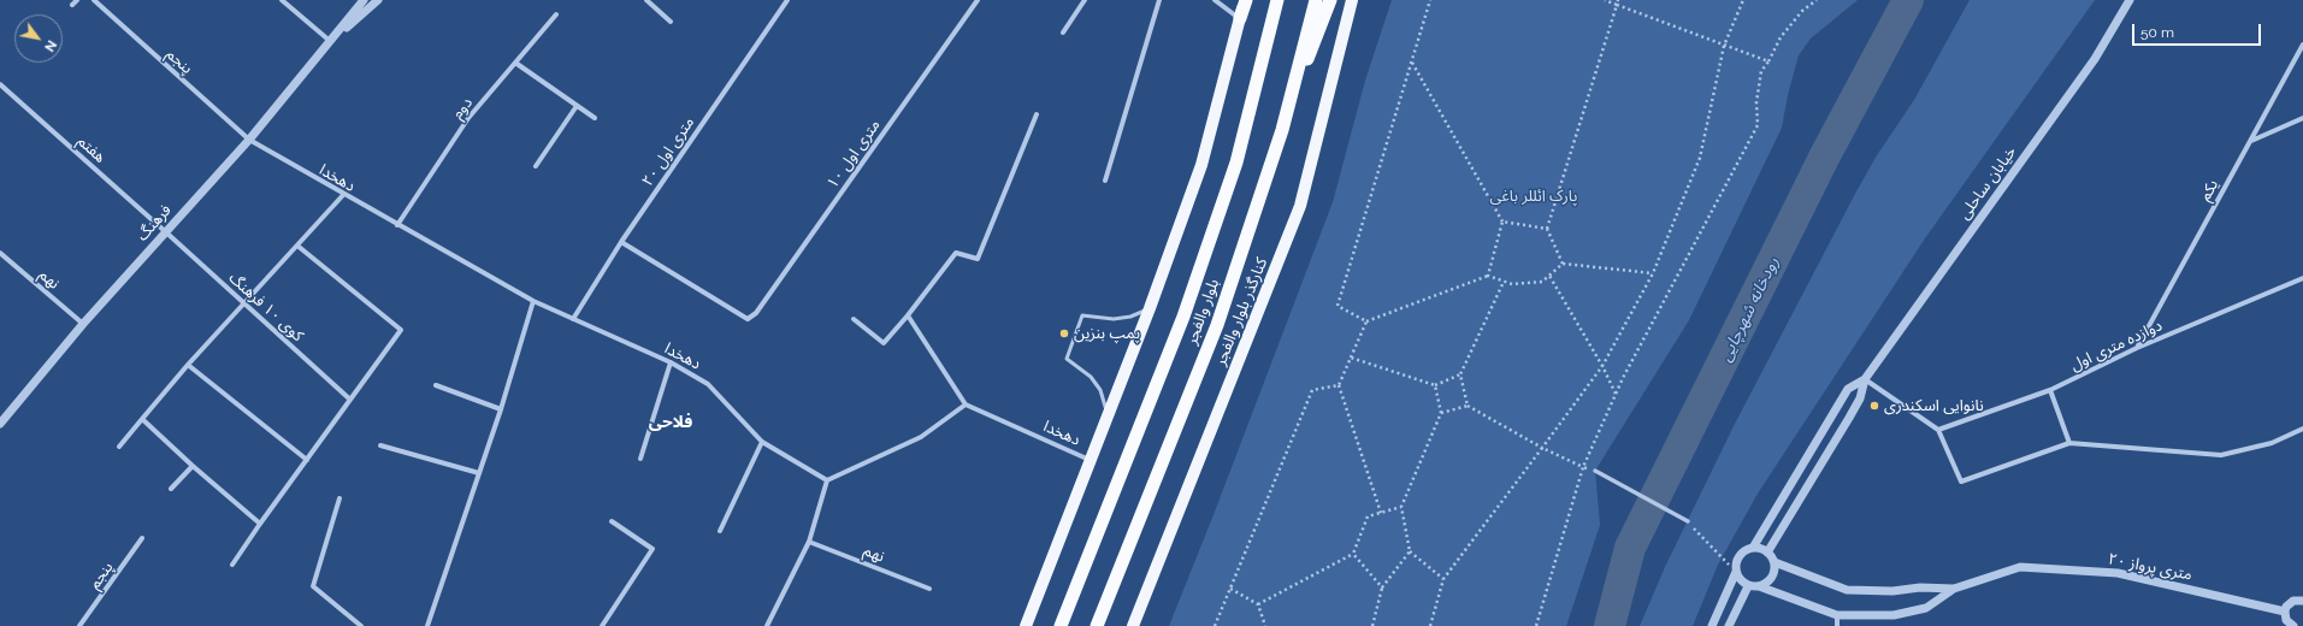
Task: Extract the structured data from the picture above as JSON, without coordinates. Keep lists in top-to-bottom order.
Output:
{
  "streets": {
    "highway": ["بلوار والفجر"],
    "main road": ["کنارگذر بلوار والفجر"],
    "street": [
      "پنجم",
      "دوم",
      "هفتم",
      "۲۰ متری اول",
      "۱۰ متری اول",
      "دهخدا",
      "خیابان ساحلی",
      "یکم",
      "فرهنگ",
      "نهم",
      "کوی ۱۰ فرهنگ",
      "دوازده متری اول",
      "۲۰ متری پرواز"
    ]
  },
  "crossings": [
    ["پنجم", "دهخدا"],
    ["پنجم", "فرهنگ"],
    ["دوم", "دهخدا"],
    ["هفتم", "فرهنگ"],
    ["هفتم", "کوی ۱۰ فرهنگ"],
    ["۲۰ متری اول", "۱۰ متری اول"],
    ["۲۰ متری اول", "دهخدا"],
    ["دهخدا", "فرهنگ"],
    ["خیابان ساحلی", "۲۰ متری پرواز"],
    ["یکم", "دوازده متری اول"],
    ["فرهنگ", "نهم"],
    ["فرهنگ", "کوی ۱۰ فرهنگ"]
  ],
  "districts": ["فلاحی"],
  "water": ["رودخانه شهرچایی"],
  "parks": ["پارک ائللر باغی"],
  "places": ["پمپ بنزین", "نانوایی اسکندری"],
  "scale_bar": "50 m",
  "north": "bottom right"
}
